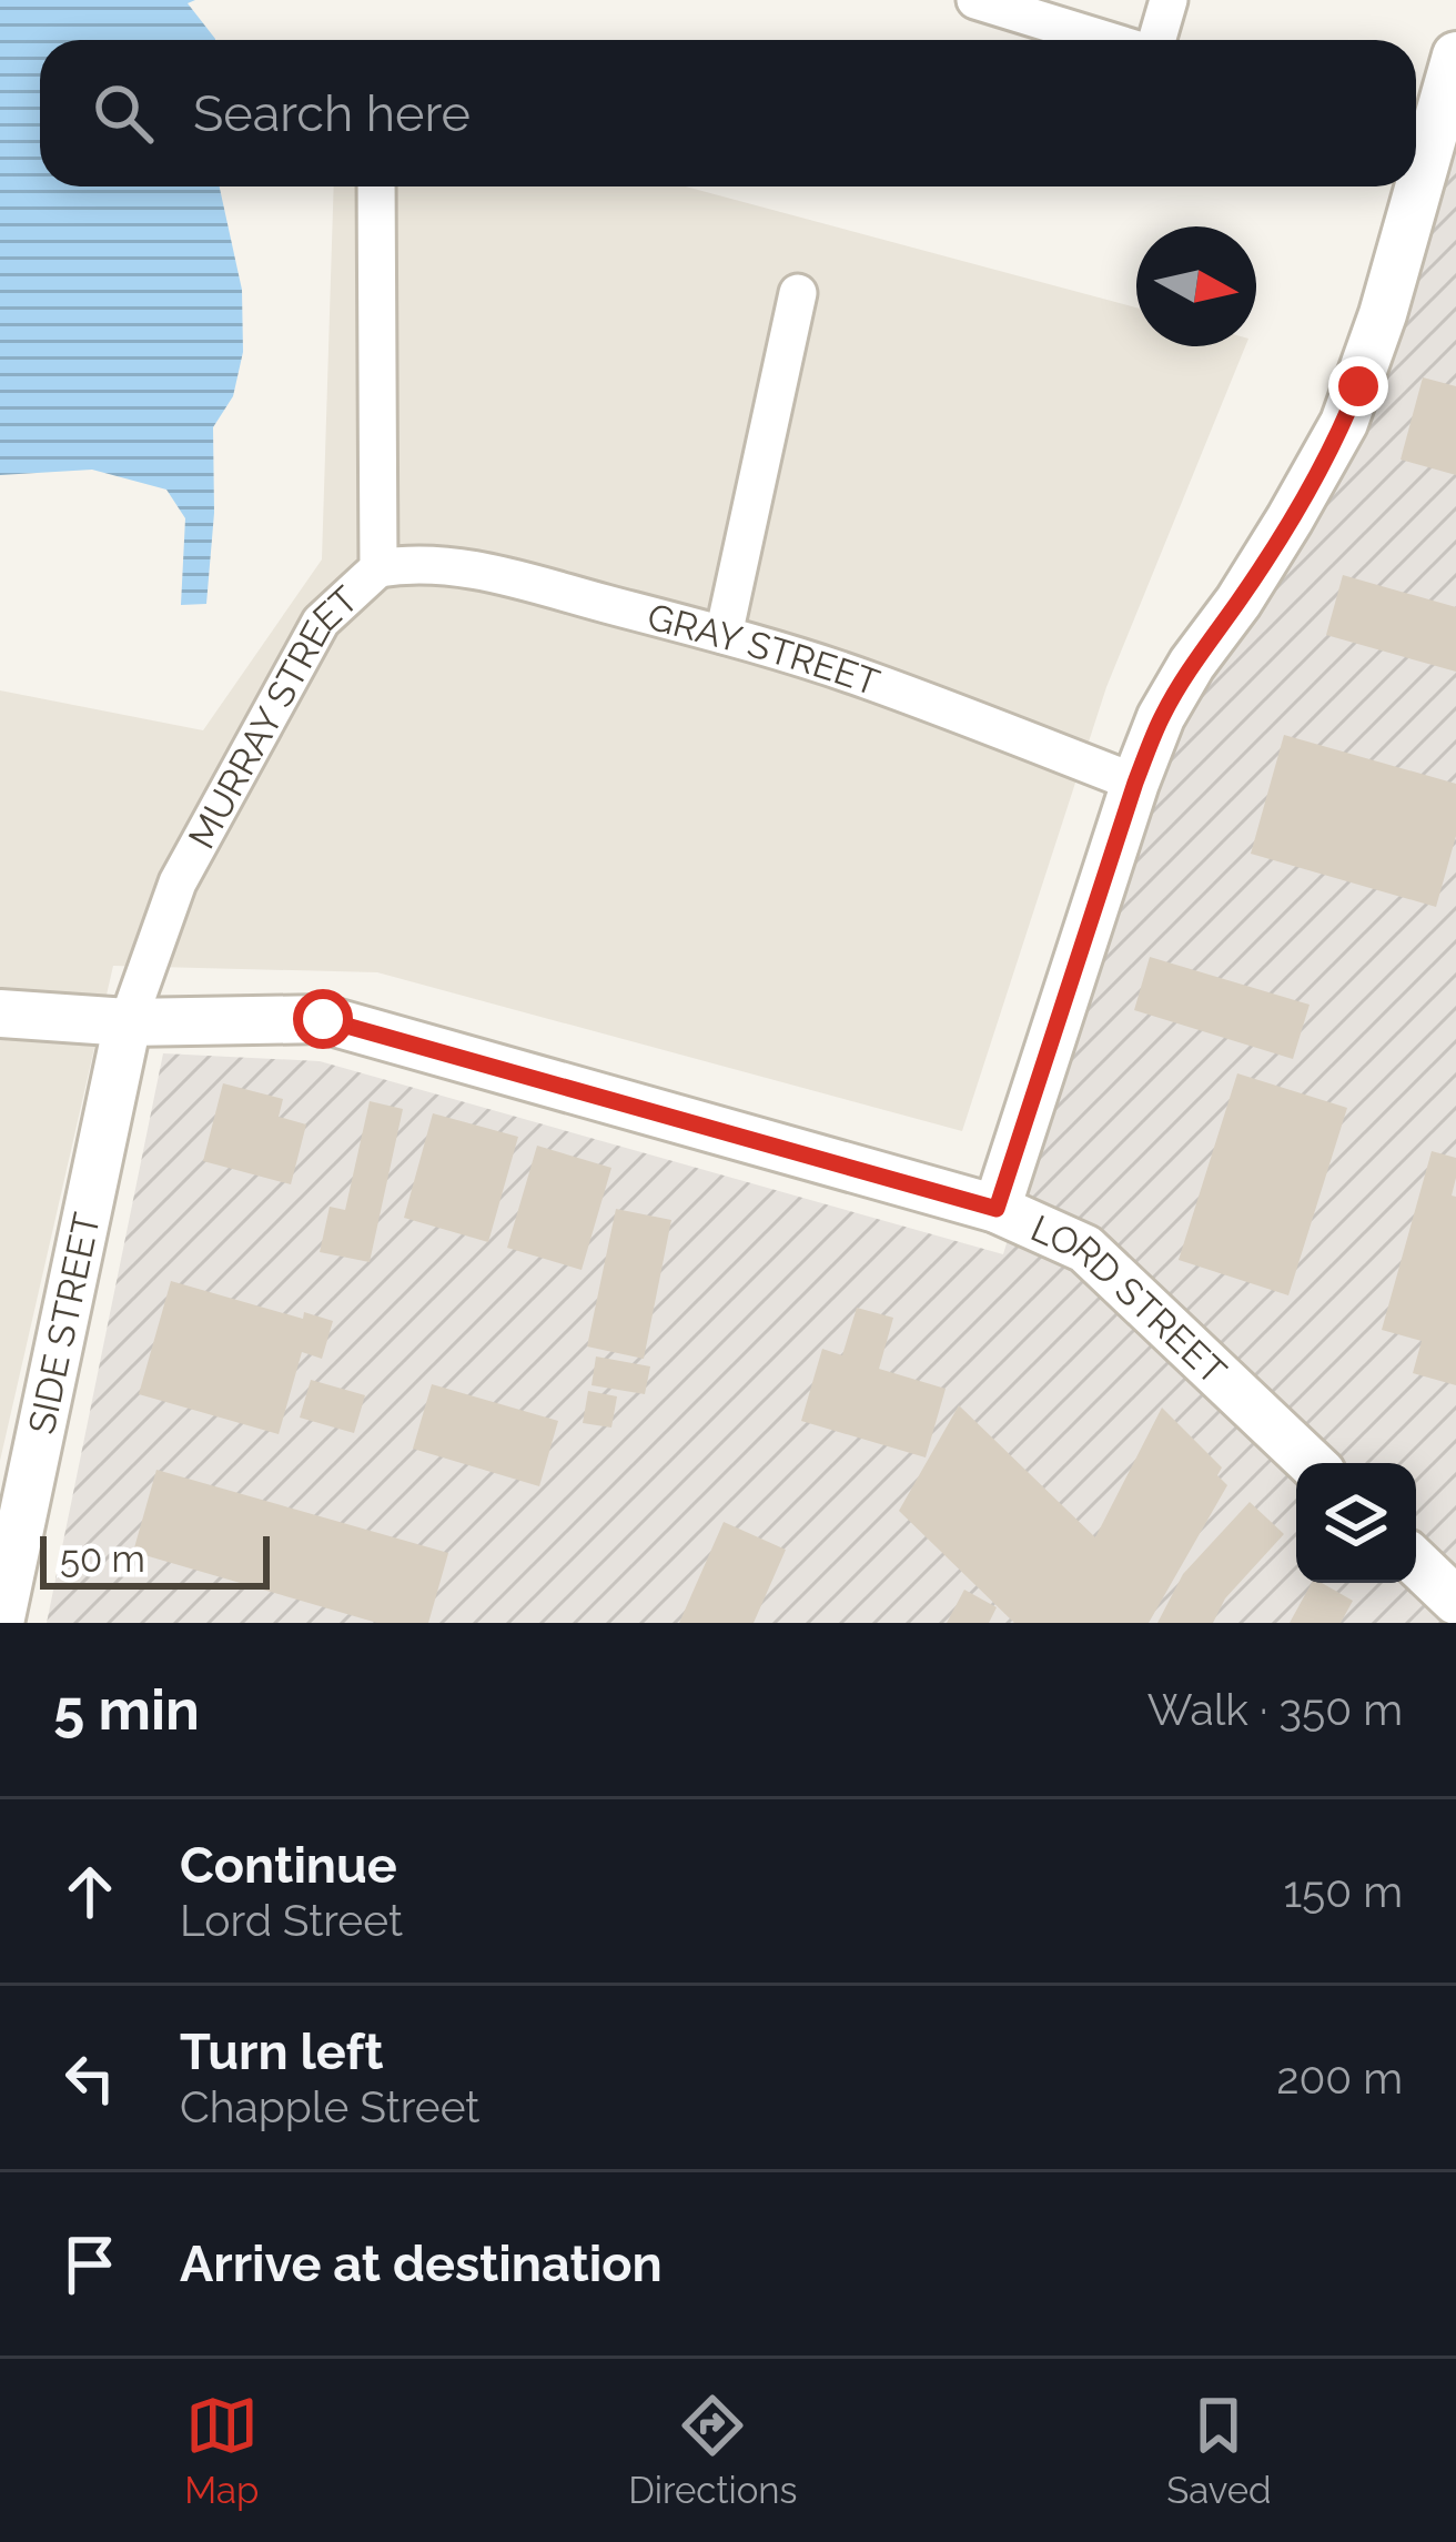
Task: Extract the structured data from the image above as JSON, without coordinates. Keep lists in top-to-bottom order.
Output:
{
  "streets": {
    "street": [
      "GRAY STREET",
      "MURRAY STREET",
      "LORD STREET",
      "SIDE STREET"
    ]
  },
  "crossings": [
    ["GRAY STREET", "MURRAY STREET"],
    ["MURRAY STREET", "LORD STREET"],
    ["MURRAY STREET", "SIDE STREET"],
    ["LORD STREET", "SIDE STREET"]
  ],
  "scale_bar": "50 m",
  "north": "right",
  "page": {
    "search": "Search here",
    "scale": "50 m",
    "heading": ["5 min", "Walk · 350 m"],
    "list": [
      ["Continue", "Lord Street", "150 m"],
      ["Turn left", "Chapple Street", "200 m"],
      "Arrive at destination"
    ],
    "nav": ["Map", "Directions", "Saved"]
  }
}
